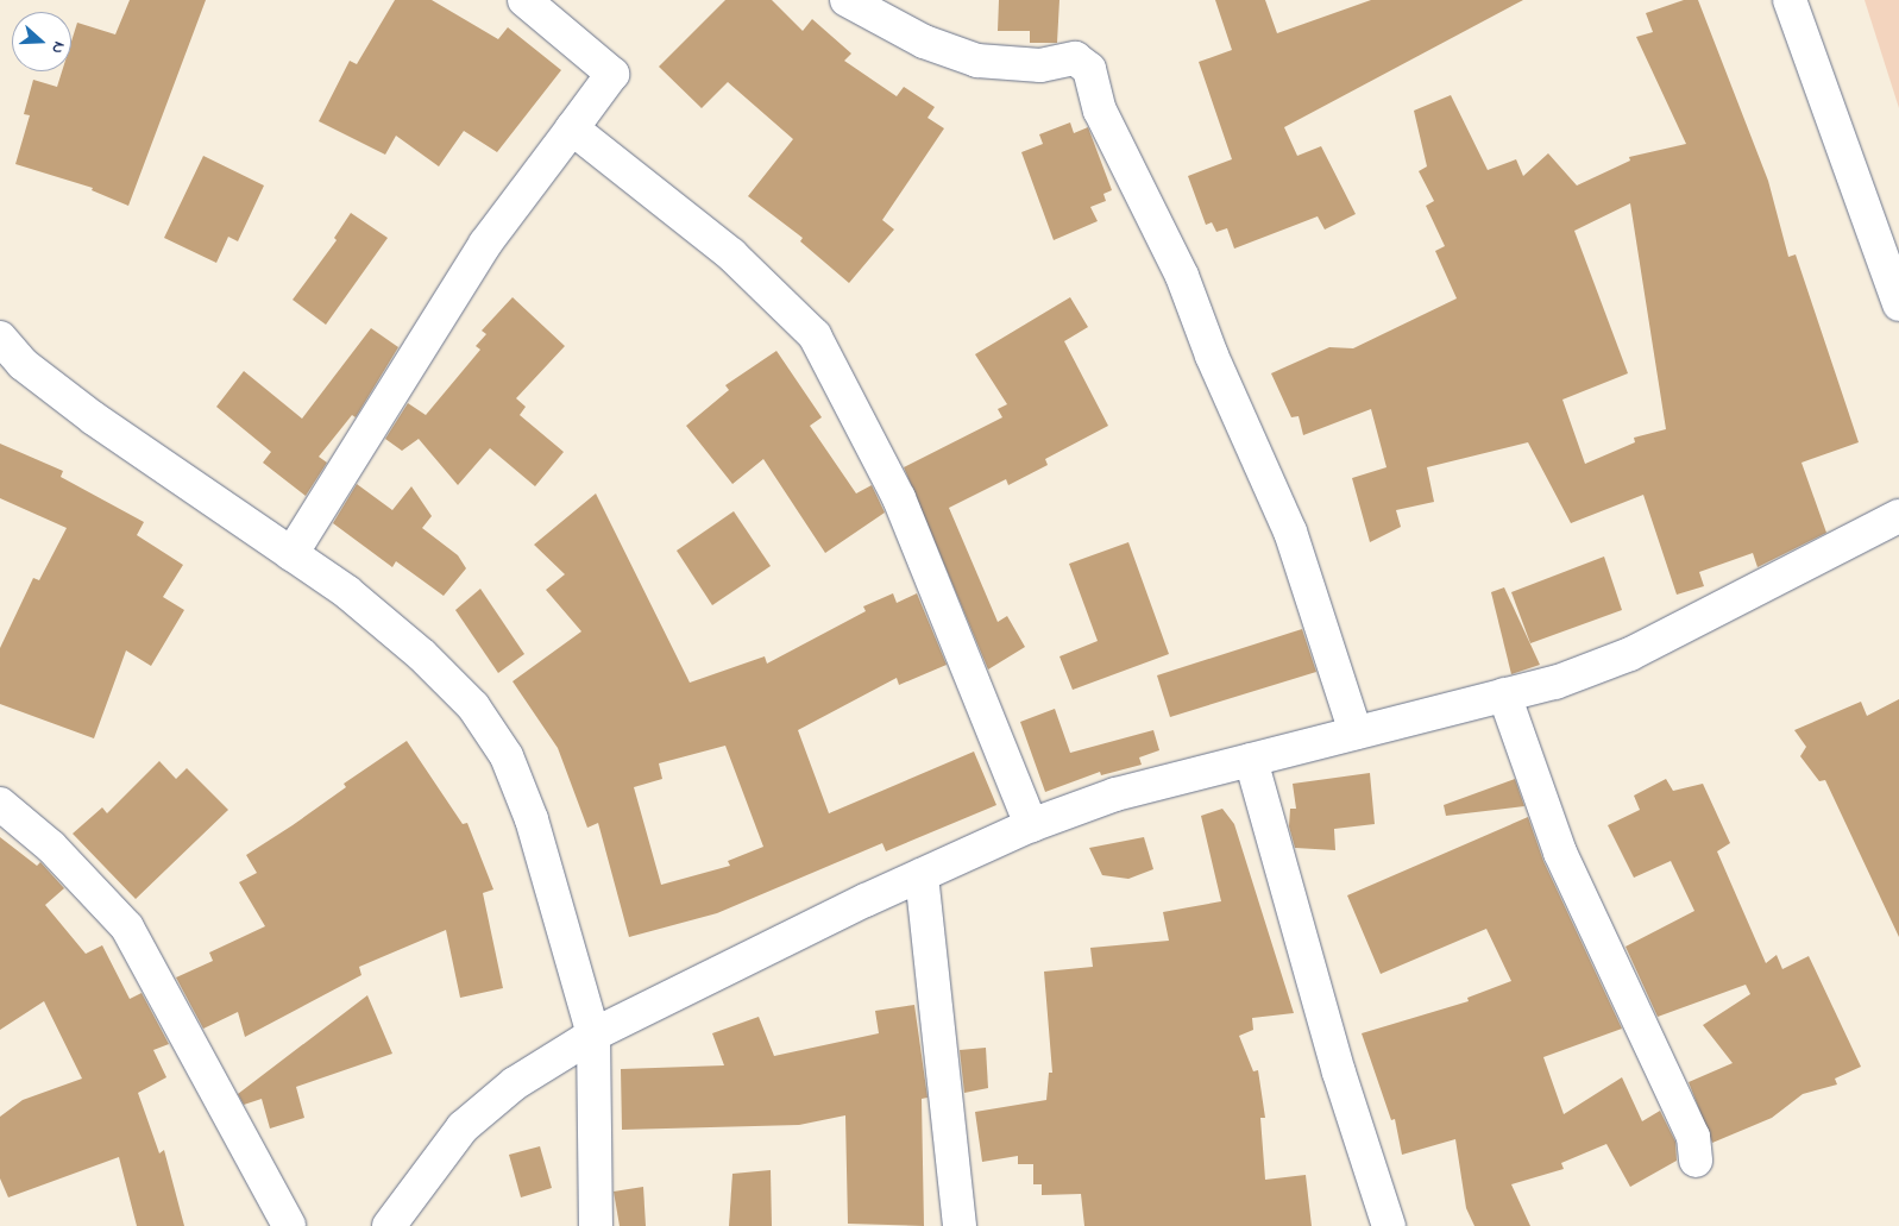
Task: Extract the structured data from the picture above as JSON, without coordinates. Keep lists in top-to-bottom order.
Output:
{
  "north": "right"
}
